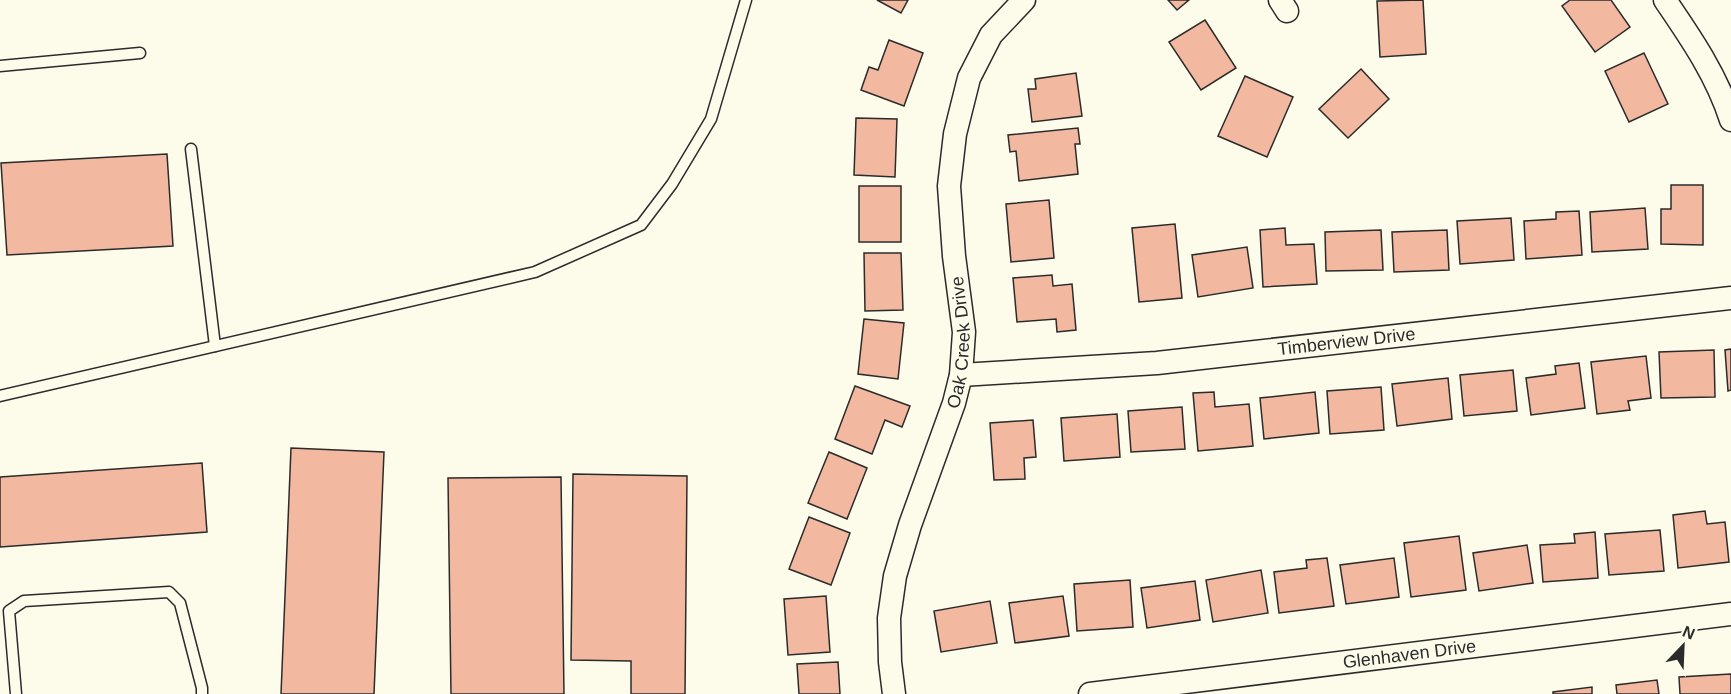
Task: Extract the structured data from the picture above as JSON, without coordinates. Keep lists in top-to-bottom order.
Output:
{
  "streets": {
    "street": ["Oak Creek Drive", "Timberview Drive", "Glenhaven Drive"]
  },
  "crossings": [
    ["Oak Creek Drive", "Timberview Drive"]
  ],
  "north": "top right"
}
